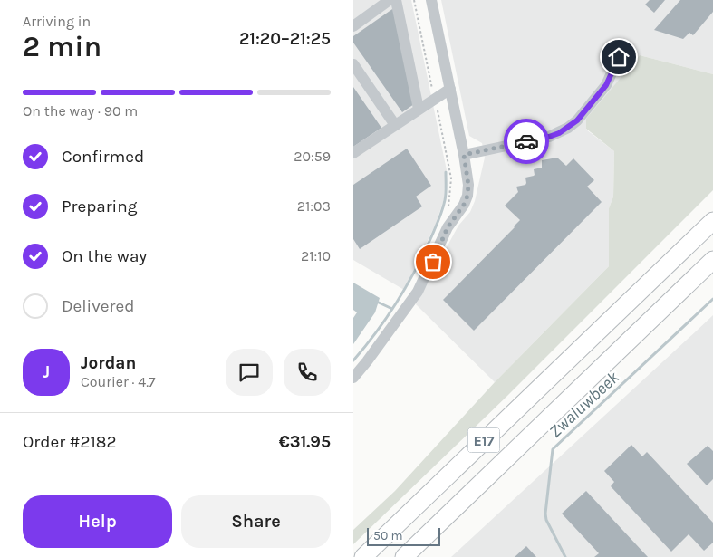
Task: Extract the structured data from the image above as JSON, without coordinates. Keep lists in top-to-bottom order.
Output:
{
  "streets": {
    "highway": ["E17"]
  },
  "water": ["Zwaluwbeek"],
  "scale_bar": "50 m",
  "page": {
    "heading": ["2 min", "Arriving in", "21:20–21:25"],
    "panel": [
      "Jordan",
      "Courier · 4.7",
      "Order #2182",
      "€31.95"
    ],
    "bar": "On the way · 90 m",
    "list": [
      ["Confirmed", "20:59"],
      ["Preparing", "21:03"],
      ["On the way", "21:10"],
      "Delivered"
    ],
    "round": "J",
    "buttons": ["Help", "Share"],
    "scale": "50 m"
  }
}
